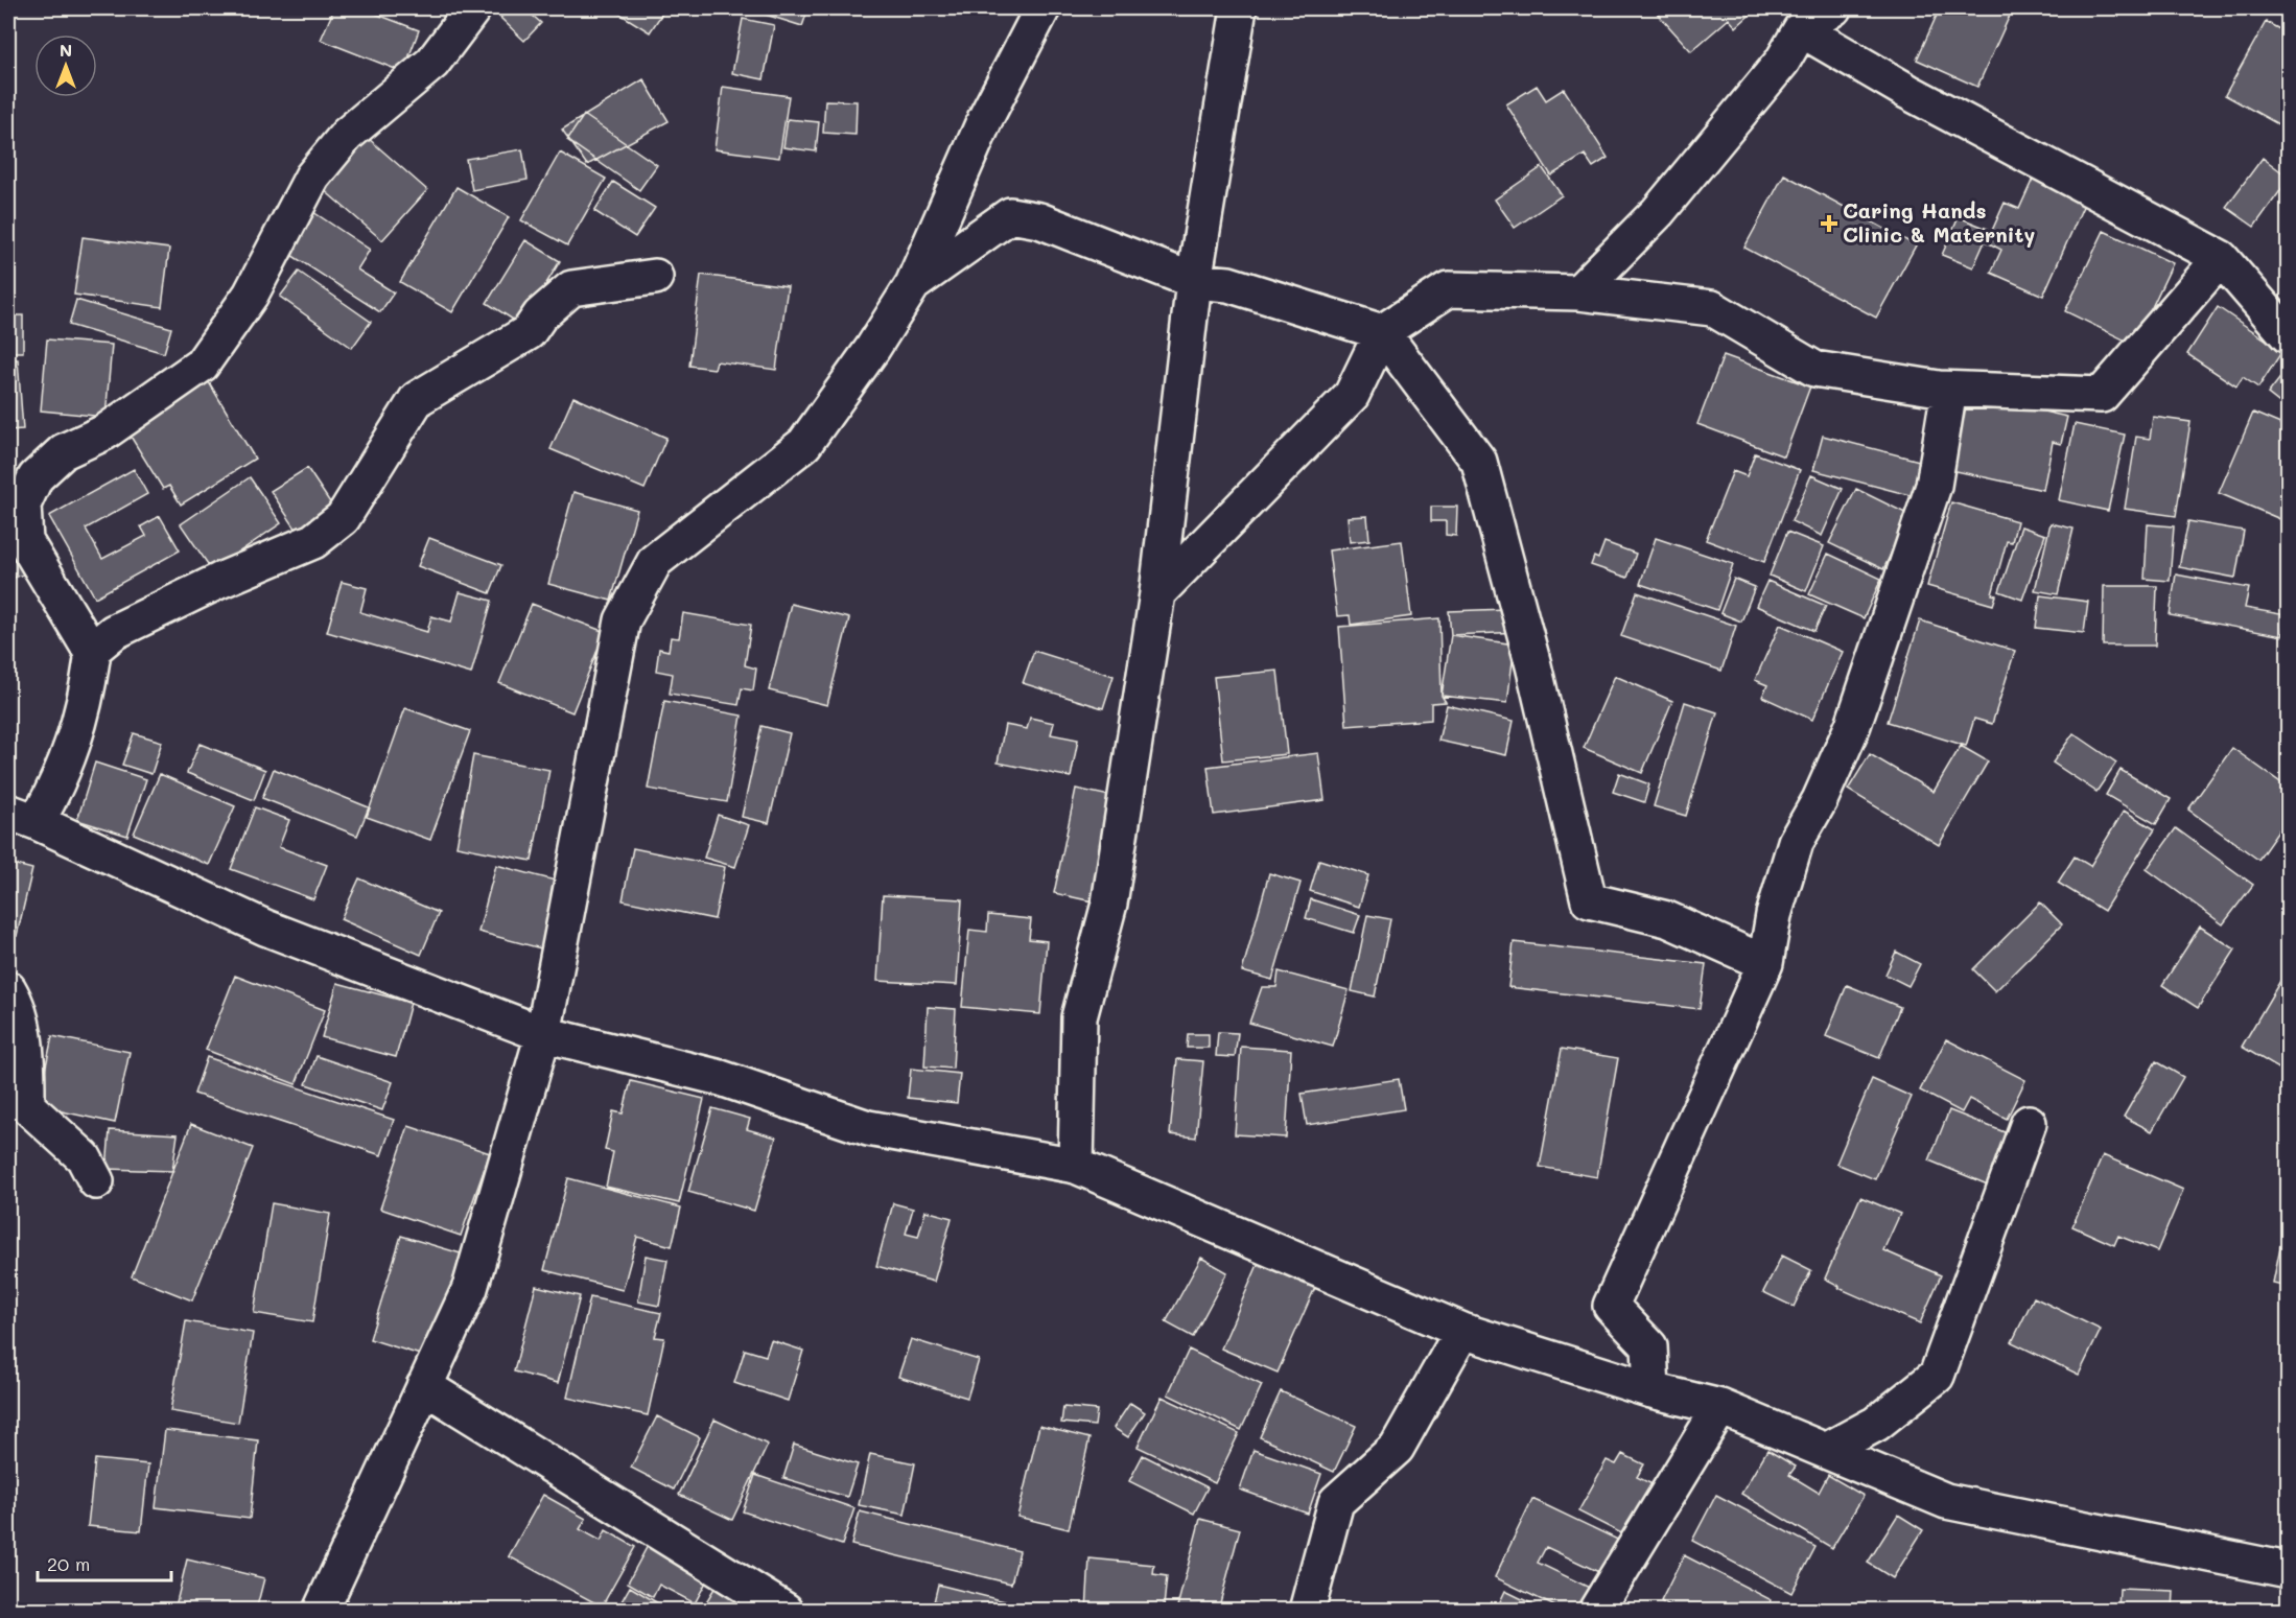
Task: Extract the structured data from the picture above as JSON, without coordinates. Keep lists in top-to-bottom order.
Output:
{
  "places": {
    "health": ["Caring Hands Clinic & Maternity"]
  },
  "scale_bar": "20 m",
  "north": "top"
}
